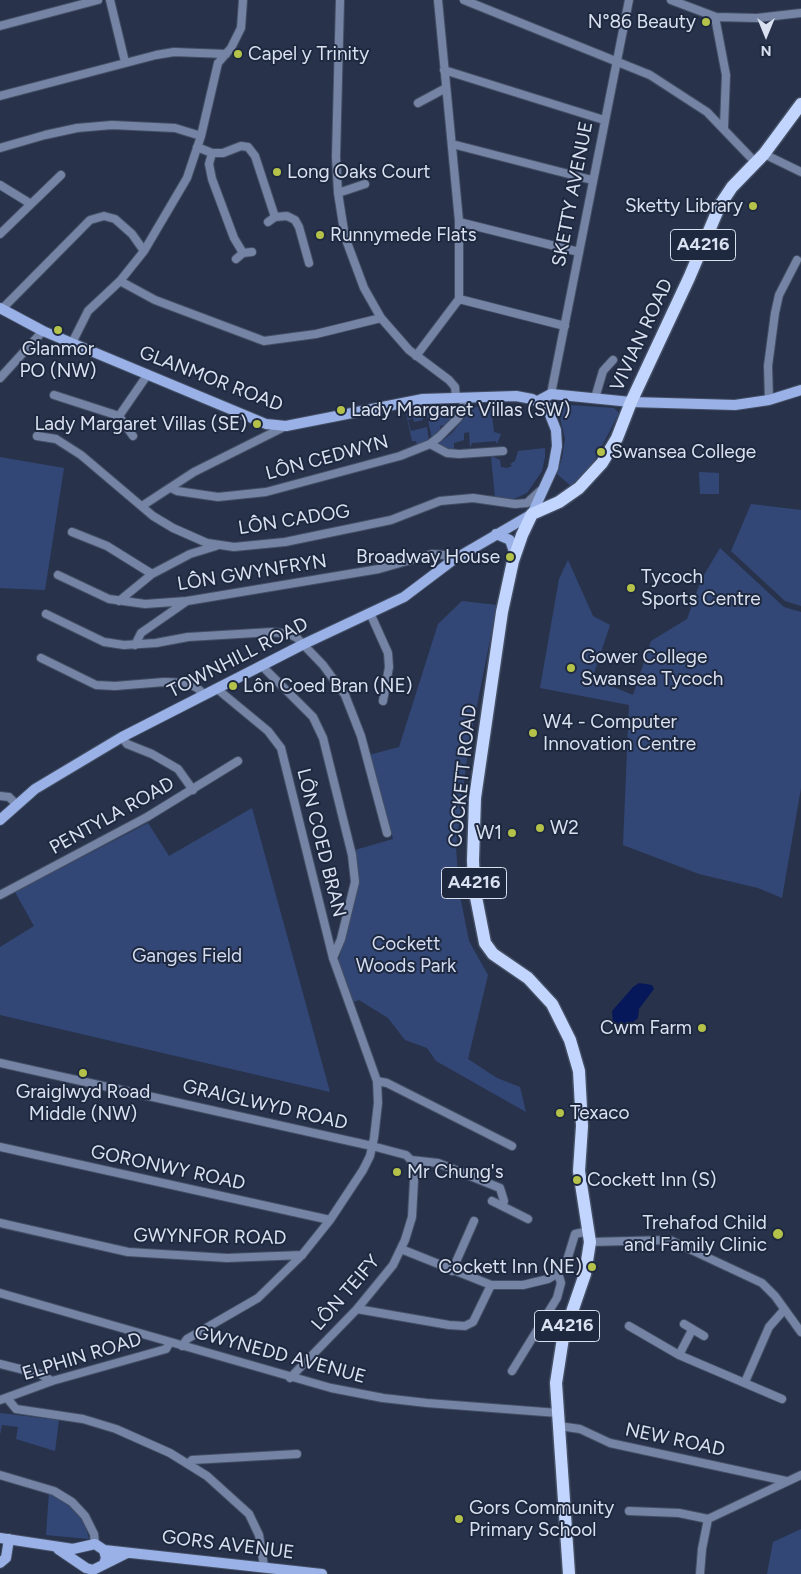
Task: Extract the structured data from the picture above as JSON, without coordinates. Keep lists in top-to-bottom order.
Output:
{
  "streets": {
    "main road": ["A4216", "VIVIAN ROAD", "COCKETT ROAD"],
    "street": [
      "SKETTY AVENUE",
      "GLANMOR ROAD",
      "LÔN CEDWYN",
      "LÔN CADOG",
      "LÔN GWYNFRYN",
      "TOWNHILL ROAD",
      "PENTYLA ROAD",
      "LÔN COED BRAN",
      "GRAIGLWYD ROAD",
      "GORONWY ROAD",
      "GWYNFOR ROAD",
      "LÔN TEIFY",
      "GWYNEDD AVENUE",
      "ELPHIN ROAD",
      "NEW ROAD",
      "GORS AVENUE"
    ]
  },
  "crossings": [
    ["A4216", "VIVIAN ROAD"],
    ["A4216", "COCKETT ROAD"],
    ["VIVIAN ROAD", "TOWNHILL ROAD"],
    ["VIVIAN ROAD", "COCKETT ROAD"],
    ["GLANMOR ROAD", "LÔN CEDWYN"],
    ["LÔN GWYNFRYN", "TOWNHILL ROAD"],
    ["TOWNHILL ROAD", "COCKETT ROAD"],
    ["TOWNHILL ROAD", "LÔN COED BRAN"],
    ["COCKETT ROAD", "GWYNEDD AVENUE"],
    ["COCKETT ROAD", "NEW ROAD"],
    ["LÔN COED BRAN", "GRAIGLWYD ROAD"],
    ["LÔN COED BRAN", "GORONWY ROAD"],
    ["LÔN COED BRAN", "GWYNFOR ROAD"],
    ["LÔN COED BRAN", "GWYNEDD AVENUE"],
    ["GRAIGLWYD ROAD", "LÔN TEIFY"],
    ["LÔN TEIFY", "GWYNEDD AVENUE"],
    ["GWYNEDD AVENUE", "ELPHIN ROAD"]
  ],
  "parks": ["Cockett Woods Park", "Ganges Field"],
  "places": [
    "N°86 Beauty",
    "Capel y Trinity",
    "Long Oaks Court",
    "Sketty Library",
    "Runnymede Flats",
    "Glanmor PO (NW)",
    "Lady Margaret Villas (SW)",
    "Lady Margaret Villas (SE)",
    "Swansea College",
    "Broadway House",
    "Tycoch Sports Centre",
    "Gower College Swansea Tycoch",
    "Lôn Coed Bran (NE)",
    "W4 - Computer Innovation Centre",
    "W2",
    "W1",
    "Cwm Farm",
    "Graiglwyd Road Middle (NW)",
    "Texaco",
    "Mr Chung's",
    "Cockett Inn (S)",
    "Trehafod Child and Family Clinic",
    "Cockett Inn (NE)",
    "Gors Community Primary School"
  ],
  "north": "bottom"
}
